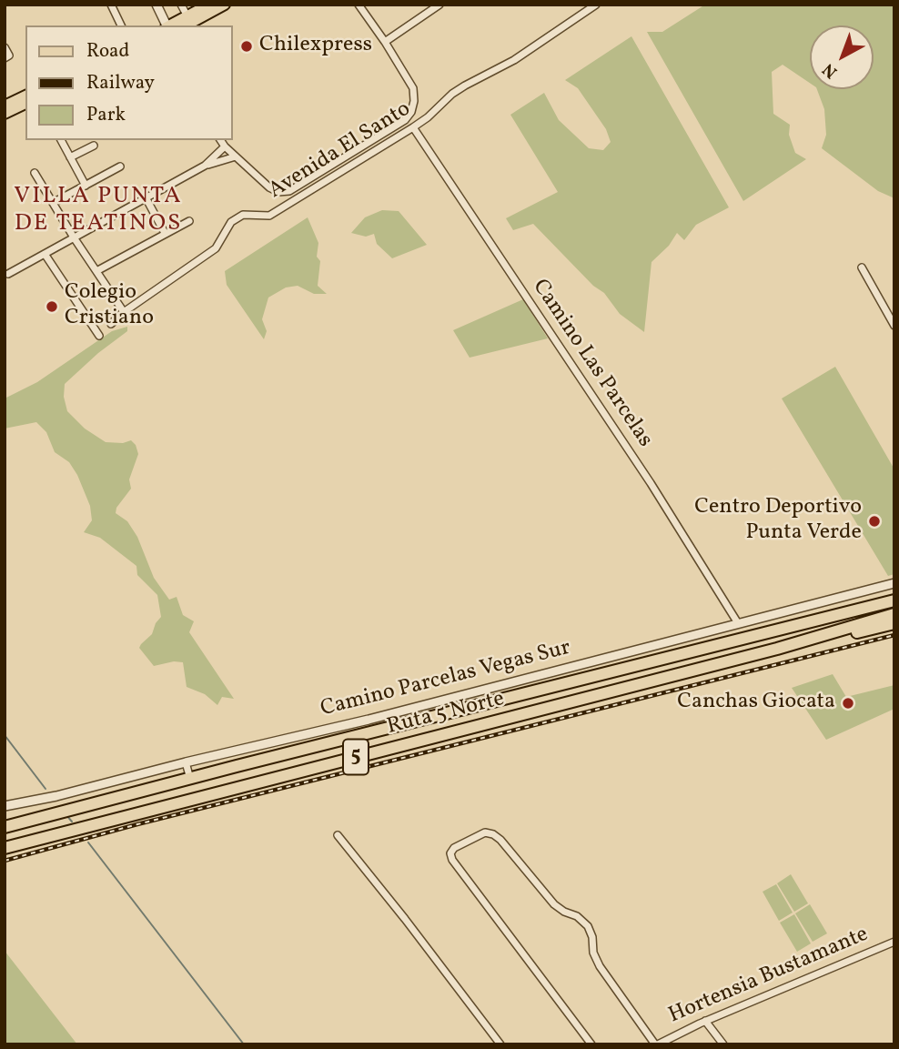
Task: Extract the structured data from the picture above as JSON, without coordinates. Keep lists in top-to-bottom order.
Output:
{
  "streets": {
    "highway": ["Ruta 5 Norte", "5"],
    "street": [
      "Avenida El Santo",
      "Camino Las Parcelas",
      "Camino Parcelas Vegas Sur",
      "Hortensia Bustamante"
    ]
  },
  "crossings": [
    ["Avenida El Santo", "Camino Las Parcelas"],
    ["Camino Las Parcelas", "Camino Parcelas Vegas Sur"]
  ],
  "districts": ["VILLA PUNTA DE TEATINOS"],
  "places": [
    "Chilexpress",
    "Colegio Cristiano",
    "Centro Deportivo Punta Verde",
    "Canchas Giocata"
  ],
  "legend": ["Road", "Railway", "Park"],
  "north": "bottom left"
}
